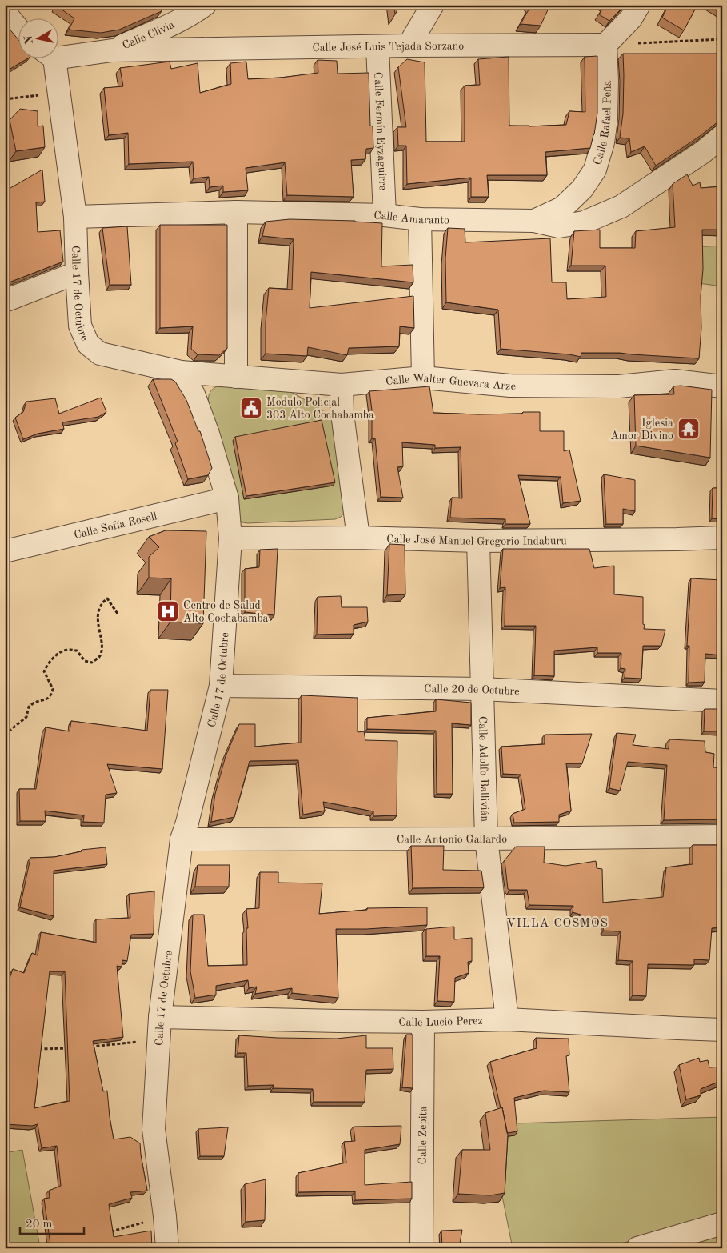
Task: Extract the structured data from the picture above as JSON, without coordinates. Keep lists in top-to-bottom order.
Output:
{
  "streets": {
    "street": [
      "Calle Clivia",
      "Calle José Luis Tejada Sorzano",
      "Calle Rafael Peña",
      "Calle Fermín Eyzaguirre",
      "Calle Amaranto",
      "Calle 17 de Octubre",
      "Calle Walter Guevara Arze",
      "Calle Sofía Rosell",
      "Calle José Manuel Gregorio Indaburu",
      "Calle 20 de Octubre",
      "Calle Adolfo Ballivián",
      "Calle Antonio Gallardo",
      "Calle Lucio Perez",
      "Calle Zepita"
    ]
  },
  "crossings": [
    ["Calle Clivia", "Calle José Luis Tejada Sorzano"],
    ["Calle José Luis Tejada Sorzano", "Calle Rafael Peña"],
    ["Calle José Luis Tejada Sorzano", "Calle Fermín Eyzaguirre"],
    ["Calle Rafael Peña", "Calle Amaranto"],
    ["Calle Fermín Eyzaguirre", "Calle Amaranto"],
    ["Calle Amaranto", "Calle 17 de Octubre"],
    ["Calle 17 de Octubre", "Calle Walter Guevara Arze"],
    ["Calle 17 de Octubre", "Calle Sofía Rosell"],
    ["Calle 17 de Octubre", "Calle José Manuel Gregorio Indaburu"],
    ["Calle 17 de Octubre", "Calle 20 de Octubre"],
    ["Calle 17 de Octubre", "Calle Antonio Gallardo"],
    ["Calle 17 de Octubre", "Calle Lucio Perez"],
    ["Calle José Manuel Gregorio Indaburu", "Calle Adolfo Ballivián"],
    ["Calle 20 de Octubre", "Calle Adolfo Ballivián"],
    ["Calle Adolfo Ballivián", "Calle Antonio Gallardo"],
    ["Calle Adolfo Ballivián", "Calle Lucio Perez"],
    ["Calle Lucio Perez", "Calle Zepita"]
  ],
  "districts": ["VILLA COSMOS"],
  "places": {
    "public building": ["Modulo Policial 303 Alto Cochabamba"],
    "temple": ["Iglesia Amor Divino"],
    "hospital": ["Centro de Salud Alto Cochabamba"]
  },
  "scale_bar": "20 m",
  "north": "left"
}
